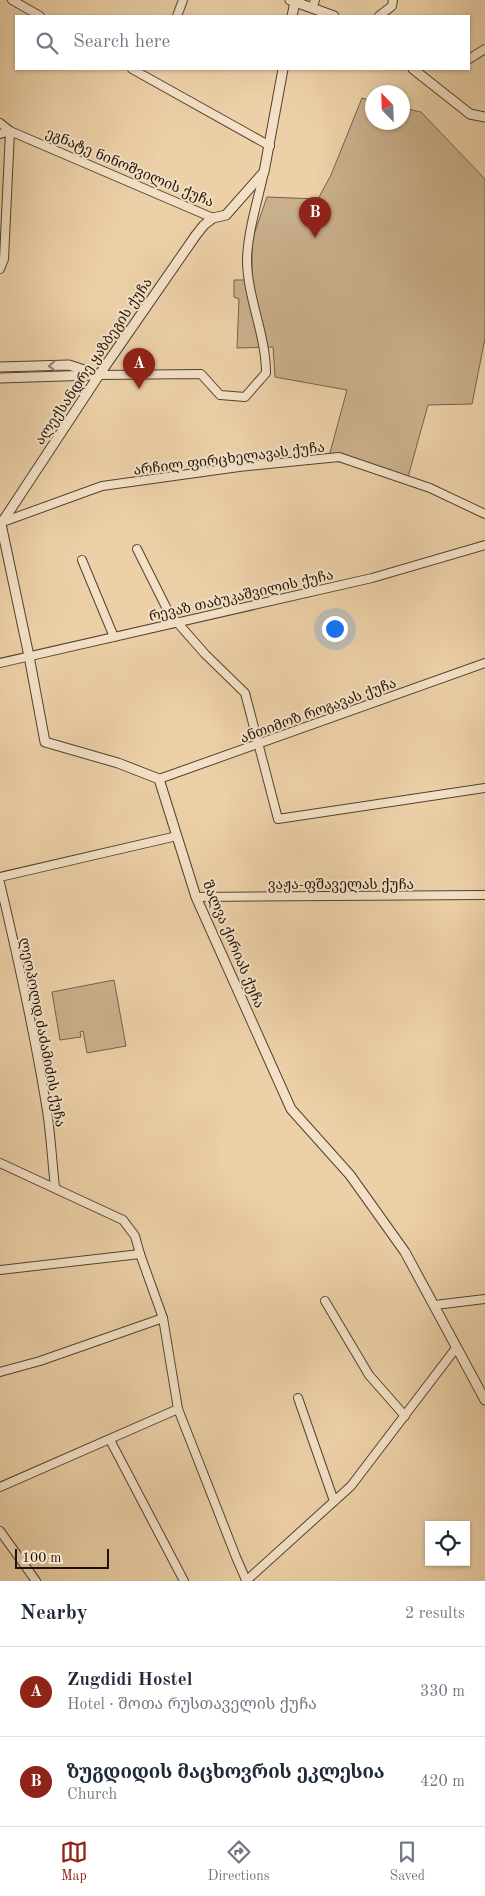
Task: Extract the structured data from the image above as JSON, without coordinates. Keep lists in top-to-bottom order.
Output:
{
  "streets": {
    "street": [
      "ეგნატე ნინოშვილის ქუჩა",
      "ალექსანდრე ყაზბეგის ქუჩა",
      "არჩილ ფირცხელავას ქუჩა",
      "რევაზ თაბუკაშვილის ქუჩა",
      "ანთიმოზ როგავას ქუჩა",
      "ვაჟა-ფშაველას ქუჩა",
      "შალვა ქირიას ქუჩა",
      "ლეოპოლდ ძაძამიძის ქუჩა"
    ]
  },
  "crossings": [
    ["ეგნატე ნინოშვილის ქუჩა", "ალექსანდრე ყაზბეგის ქუჩა"],
    ["ალექსანდრე ყაზბეგის ქუჩა", "არჩილ ფირცხელავას ქუჩა"],
    ["ანთიმოზ როგავას ქუჩა", "შალვა ქირიას ქუჩა"],
    ["ვაჟა-ფშაველას ქუჩა", "შალვა ქირიას ქუჩა"]
  ],
  "scale_bar": "100 m",
  "north": "top left",
  "page": {
    "search": "Search here",
    "pins": ["B", "A"],
    "scale": "100 m",
    "heading": ["Nearby", "2 results"],
    "list": [
      {
        "mark": "A",
        "name": "Zugdidi Hostel",
        "note": "Hotel · შოთა რუსთაველის ქუჩა",
        "value": "330 m"
      },
      {
        "mark": "B",
        "name": "ზუგდიდის მაცხოვრის ეკლესია",
        "note": "Church",
        "value": "420 m"
      }
    ],
    "nav": ["Map", "Directions", "Saved"]
  }
}
